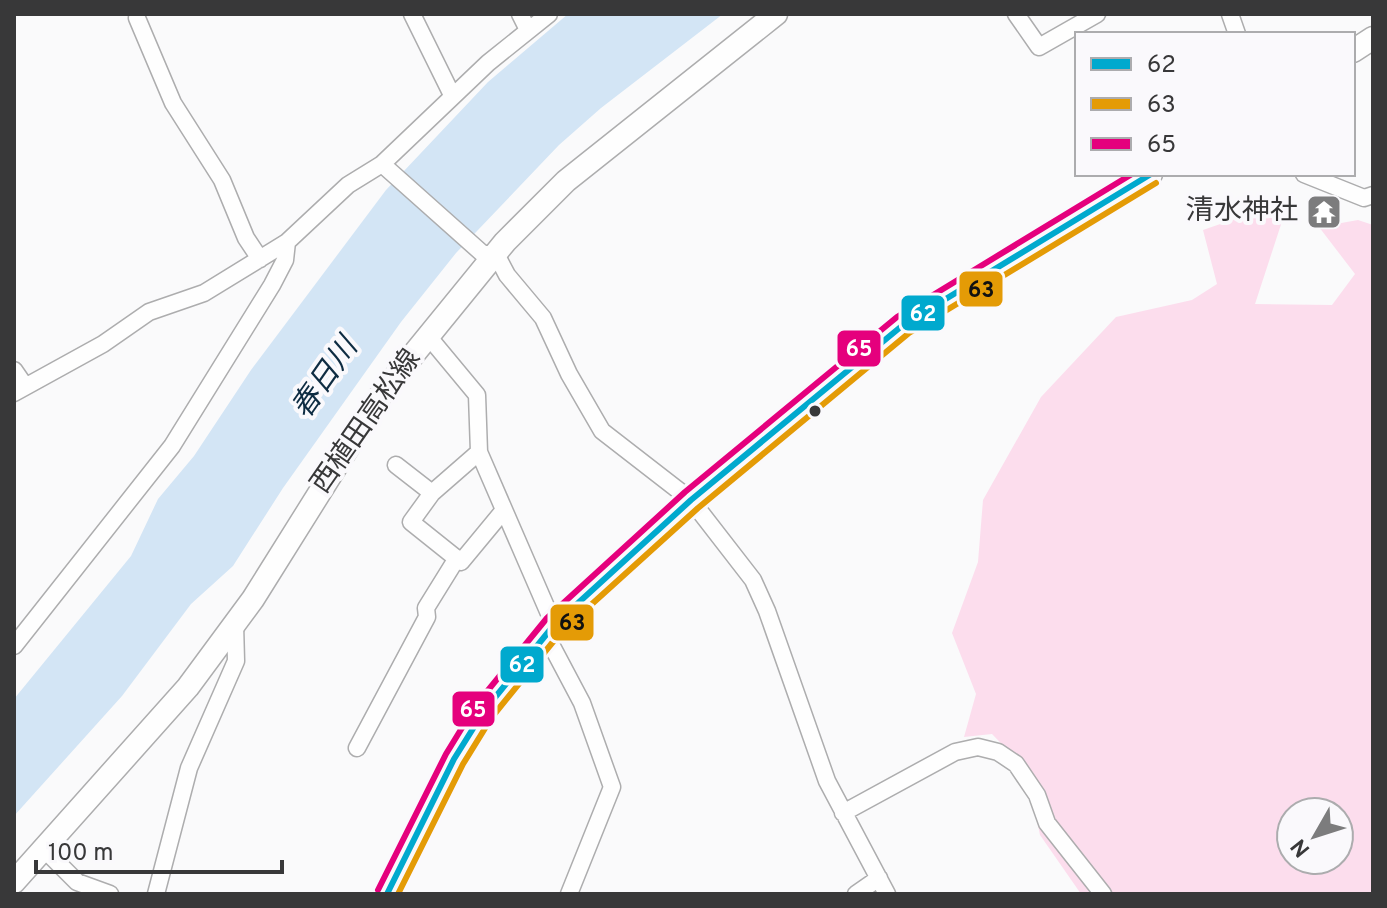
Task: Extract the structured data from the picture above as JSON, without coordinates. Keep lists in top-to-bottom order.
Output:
{
  "streets": {
    "main road": ["西植田高松線"]
  },
  "water": ["春日川"],
  "places": {
    "temple": ["清水神社"]
  },
  "lines": ["transit line 62", "transit line 65", "transit line 63"],
  "legend": ["62", "63", "65"],
  "scale_bar": "100 m",
  "north": "bottom left"
}
